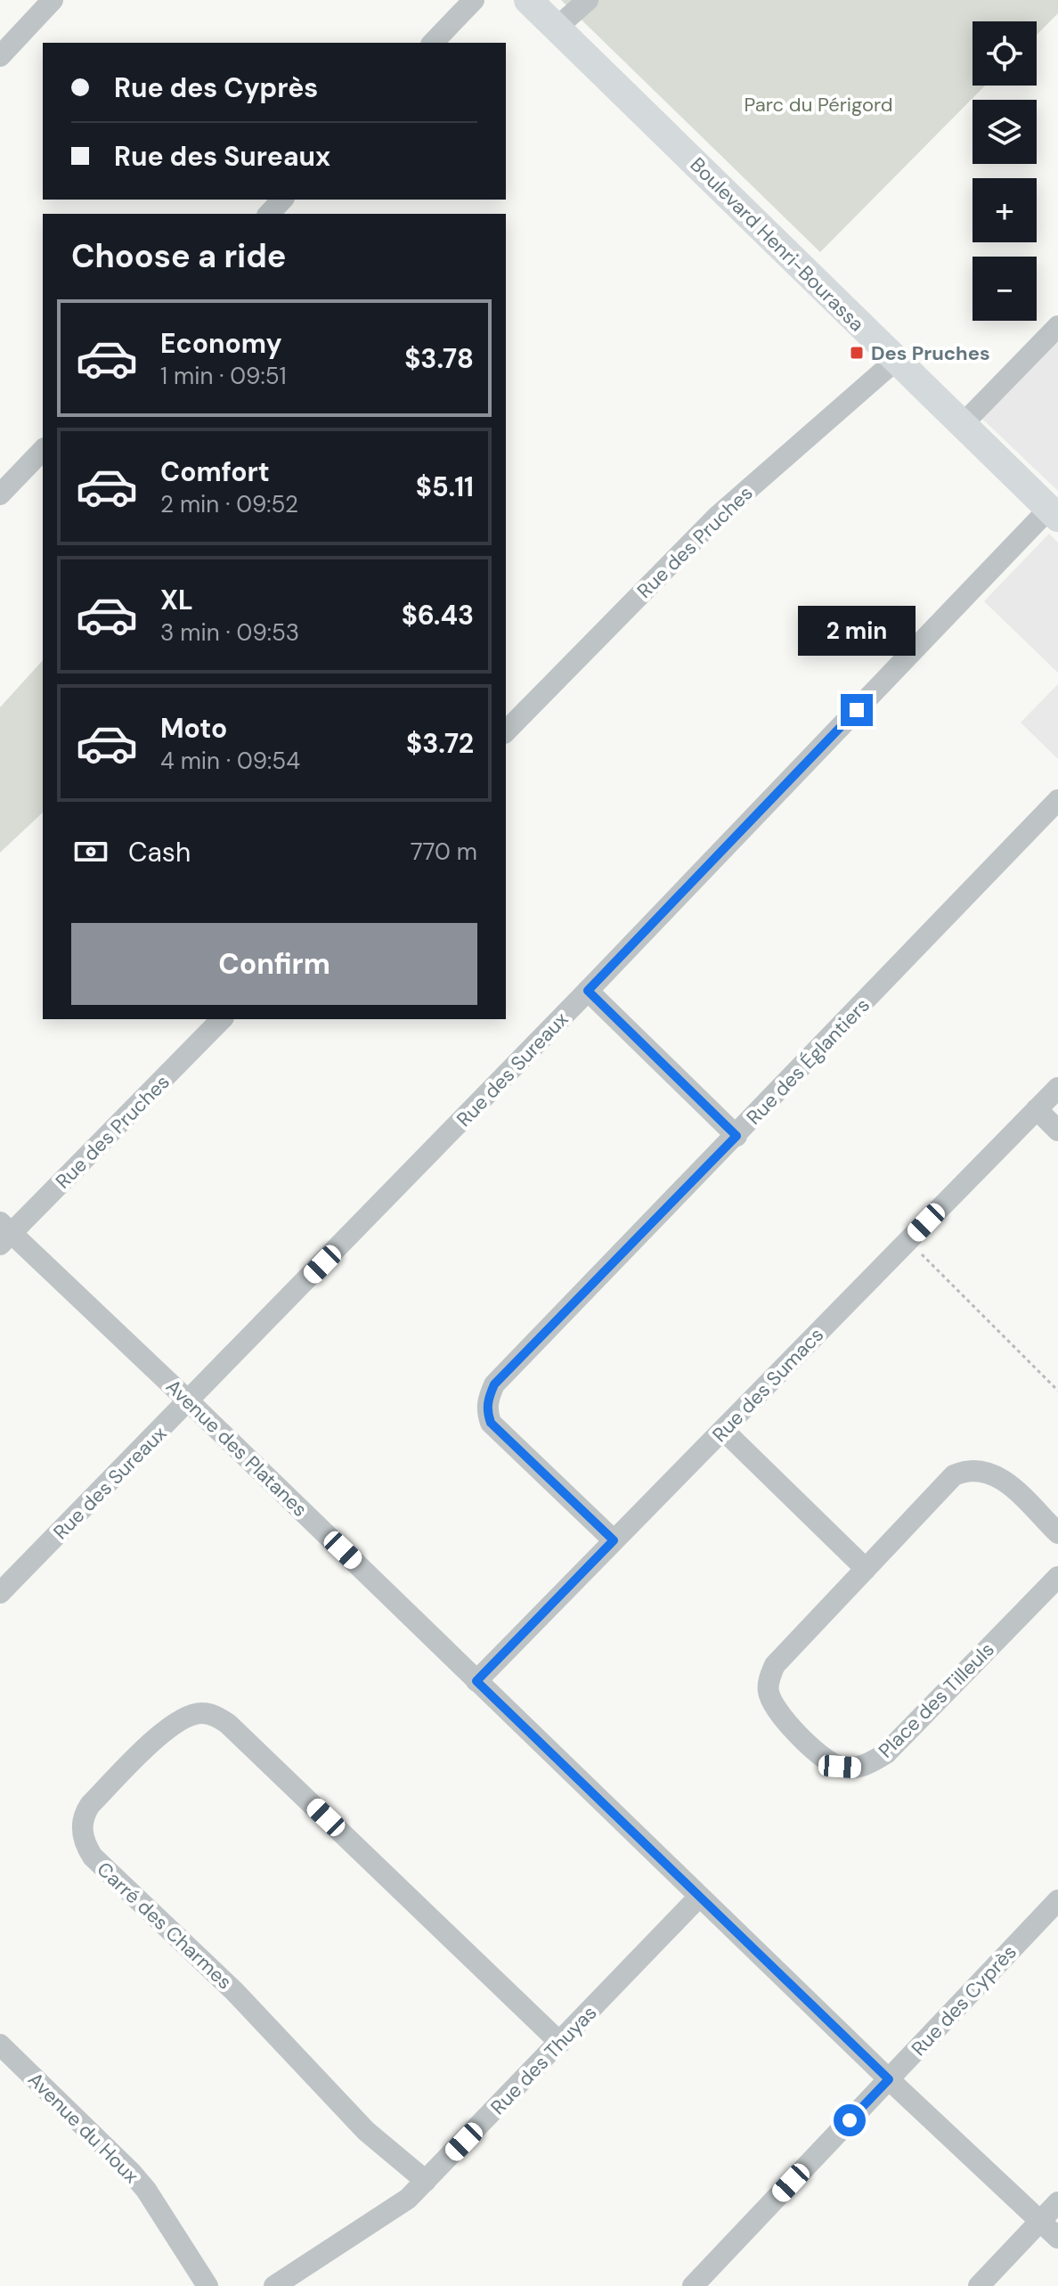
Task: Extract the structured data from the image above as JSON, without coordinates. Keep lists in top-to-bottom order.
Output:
{
  "streets": {
    "main road": ["Boulevard Henri-Bourassa"],
    "street": [
      "Rue des Pruches",
      "Rue des Églantiers",
      "Rue des Sureaux",
      "Rue des Sumacs",
      "Avenue des Platanes",
      "Place des Tilleuls",
      "Carré des Charmes",
      "Rue des Cyprès",
      "Rue des Thuyas",
      "Avenue du Houx"
    ]
  },
  "crossings": [
    ["Boulevard Henri-Bourassa", "Rue des Pruches"],
    ["Boulevard Henri-Bourassa", "Rue des Sureaux"],
    ["Rue des Pruches", "Avenue des Platanes"],
    ["Rue des Églantiers", "Rue des Sumacs"],
    ["Rue des Sureaux", "Avenue des Platanes"],
    ["Rue des Sumacs", "Avenue des Platanes"],
    ["Avenue des Platanes", "Rue des Cyprès"],
    ["Avenue des Platanes", "Rue des Thuyas"],
    ["Carré des Charmes", "Rue des Thuyas"]
  ],
  "parks": ["Parc du Périgord"],
  "places": {
    "transit": ["Des Pruches"]
  },
  "page": {
    "map_buttons": ["+", "−"],
    "banner": ["Rue des Cyprès", "Rue des Sureaux"],
    "heading": "Choose a ride",
    "list": [
      {
        "name": "Economy",
        "note": "1 min · 09:51",
        "value": "$3.78"
      },
      {
        "name": "Comfort",
        "note": "2 min · 09:52",
        "value": "$5.11"
      },
      {
        "name": "XL",
        "note": "3 min · 09:53",
        "value": "$6.43"
      },
      {
        "name": "Moto",
        "note": "4 min · 09:54",
        "value": "$3.72"
      }
    ],
    "bubble": "2 min",
    "pay": ["Cash", "770 m"],
    "buttons": "Confirm"
  }
}
